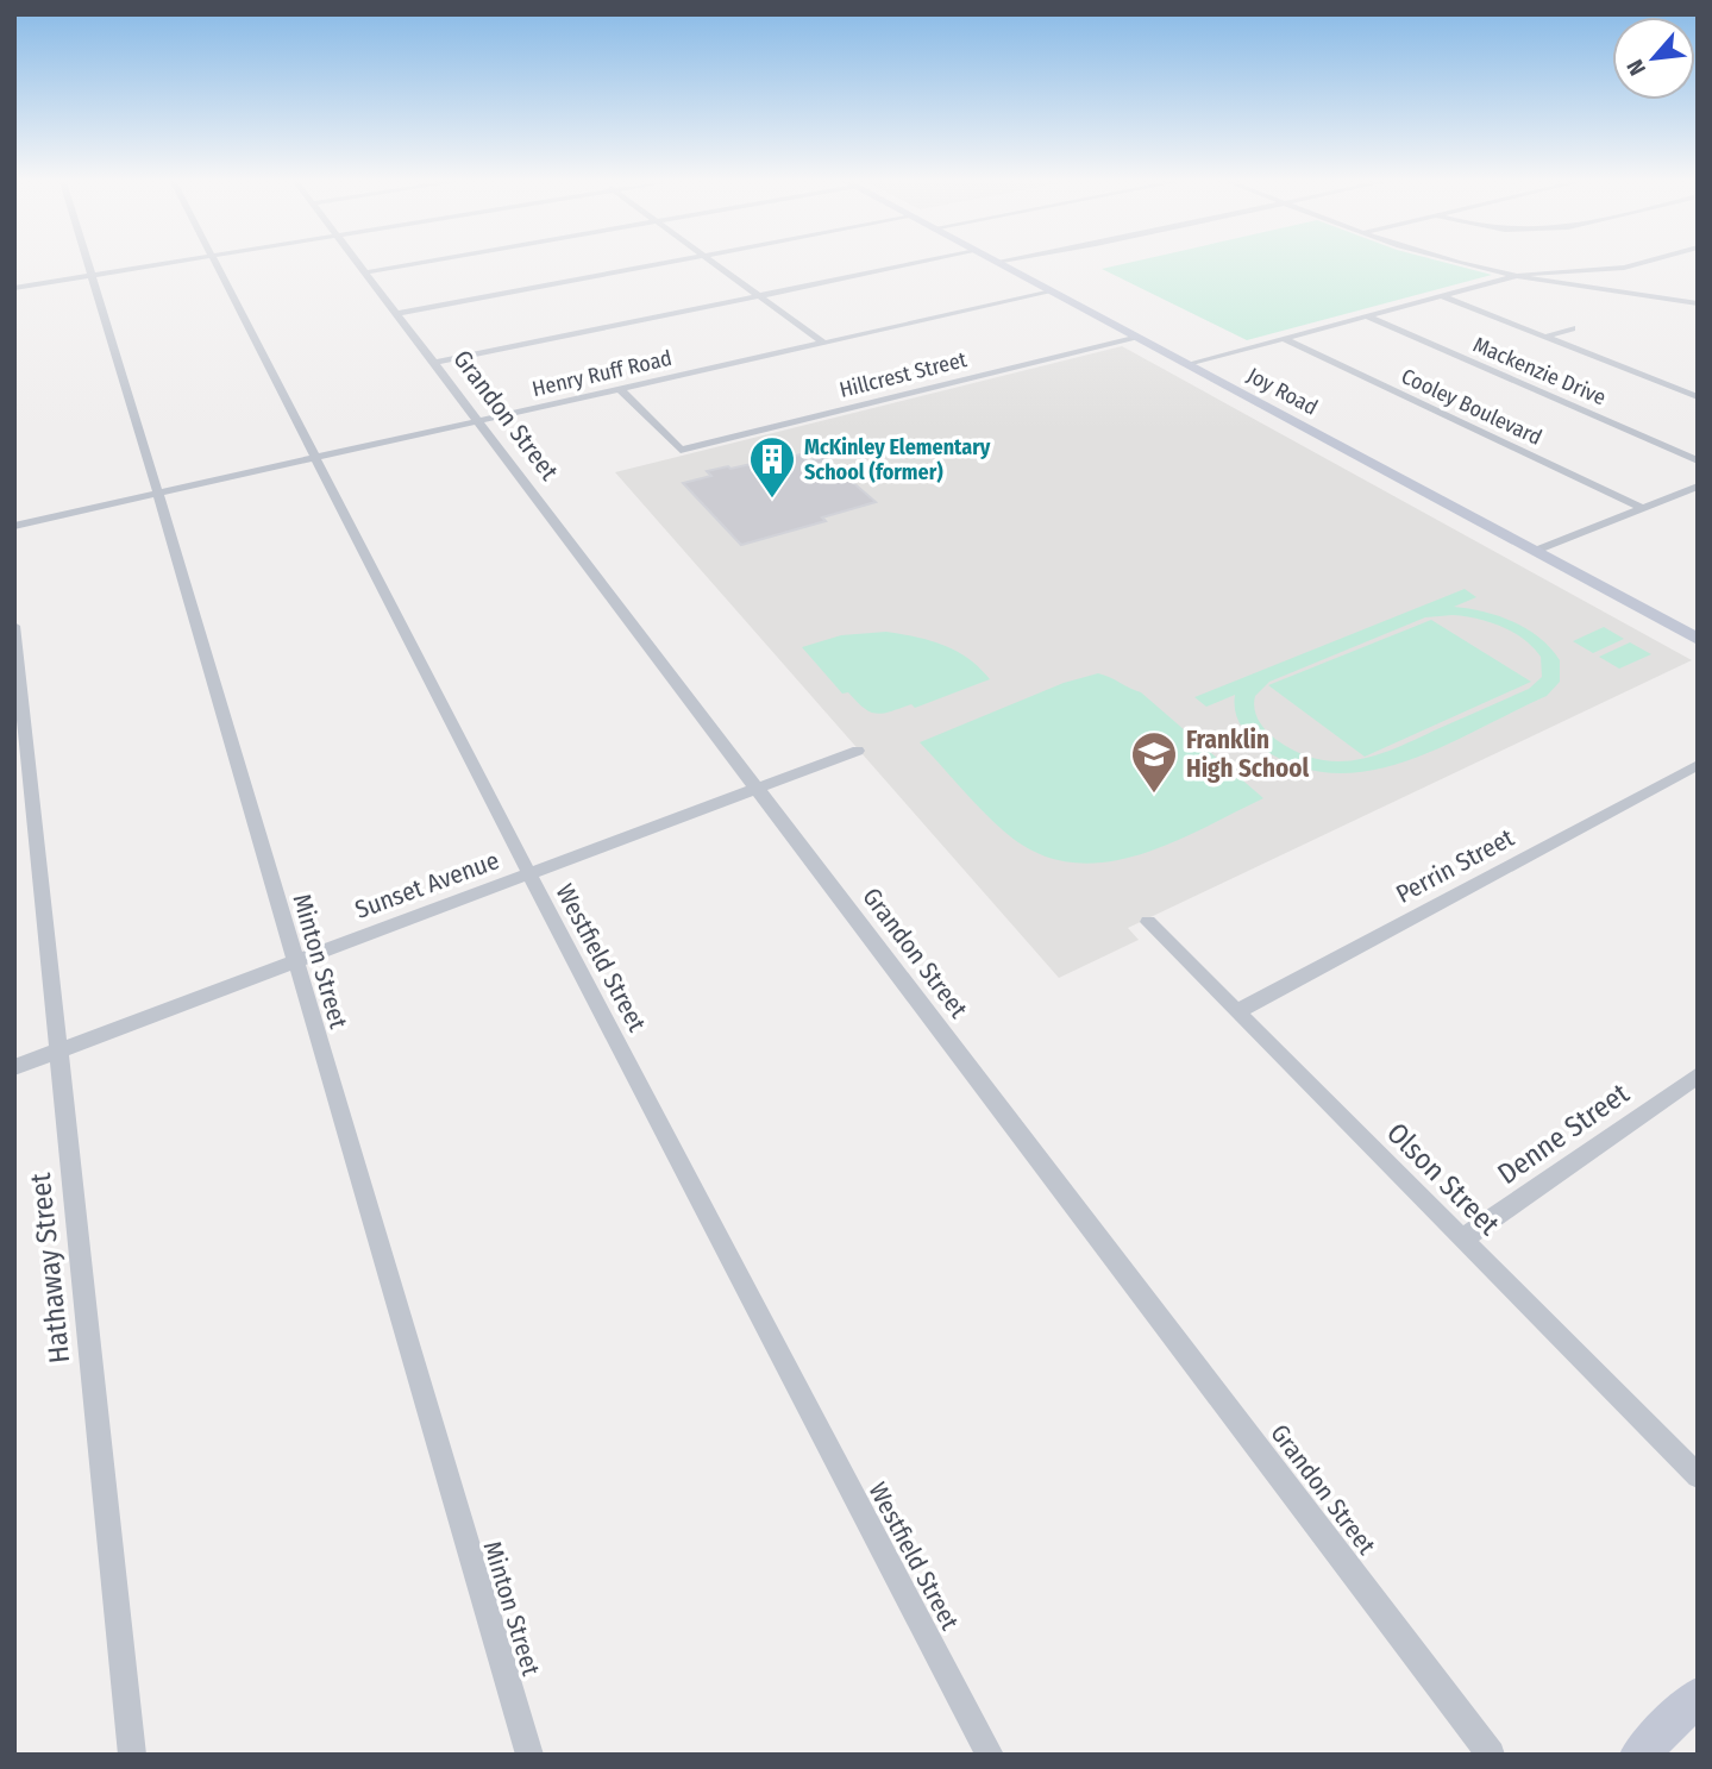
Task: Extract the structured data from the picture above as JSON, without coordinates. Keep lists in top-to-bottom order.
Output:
{
  "streets": {
    "street": [
      "Mackenzie Drive",
      "Henry Ruff Road",
      "Hillcrest Street",
      "Joy Road",
      "Cooley Boulevard",
      "Grandon Street",
      "Perrin Street",
      "Sunset Avenue",
      "Westfield Street",
      "Minton Street",
      "Denne Street",
      "Olson Street",
      "Hathaway Street"
    ]
  },
  "crossings": [
    ["Henry Ruff Road", "Hillcrest Street"],
    ["Henry Ruff Road", "Joy Road"],
    ["Henry Ruff Road", "Grandon Street"],
    ["Henry Ruff Road", "Westfield Street"],
    ["Henry Ruff Road", "Minton Street"],
    ["Hillcrest Street", "Joy Road"],
    ["Grandon Street", "Sunset Avenue"],
    ["Perrin Street", "Olson Street"],
    ["Sunset Avenue", "Westfield Street"],
    ["Sunset Avenue", "Minton Street"],
    ["Sunset Avenue", "Hathaway Street"],
    ["Denne Street", "Olson Street"]
  ],
  "places": {
    "building": ["McKinley Elementary School (former)"],
    "school or university": ["Franklin High School"]
  },
  "north": "bottom left"
}
